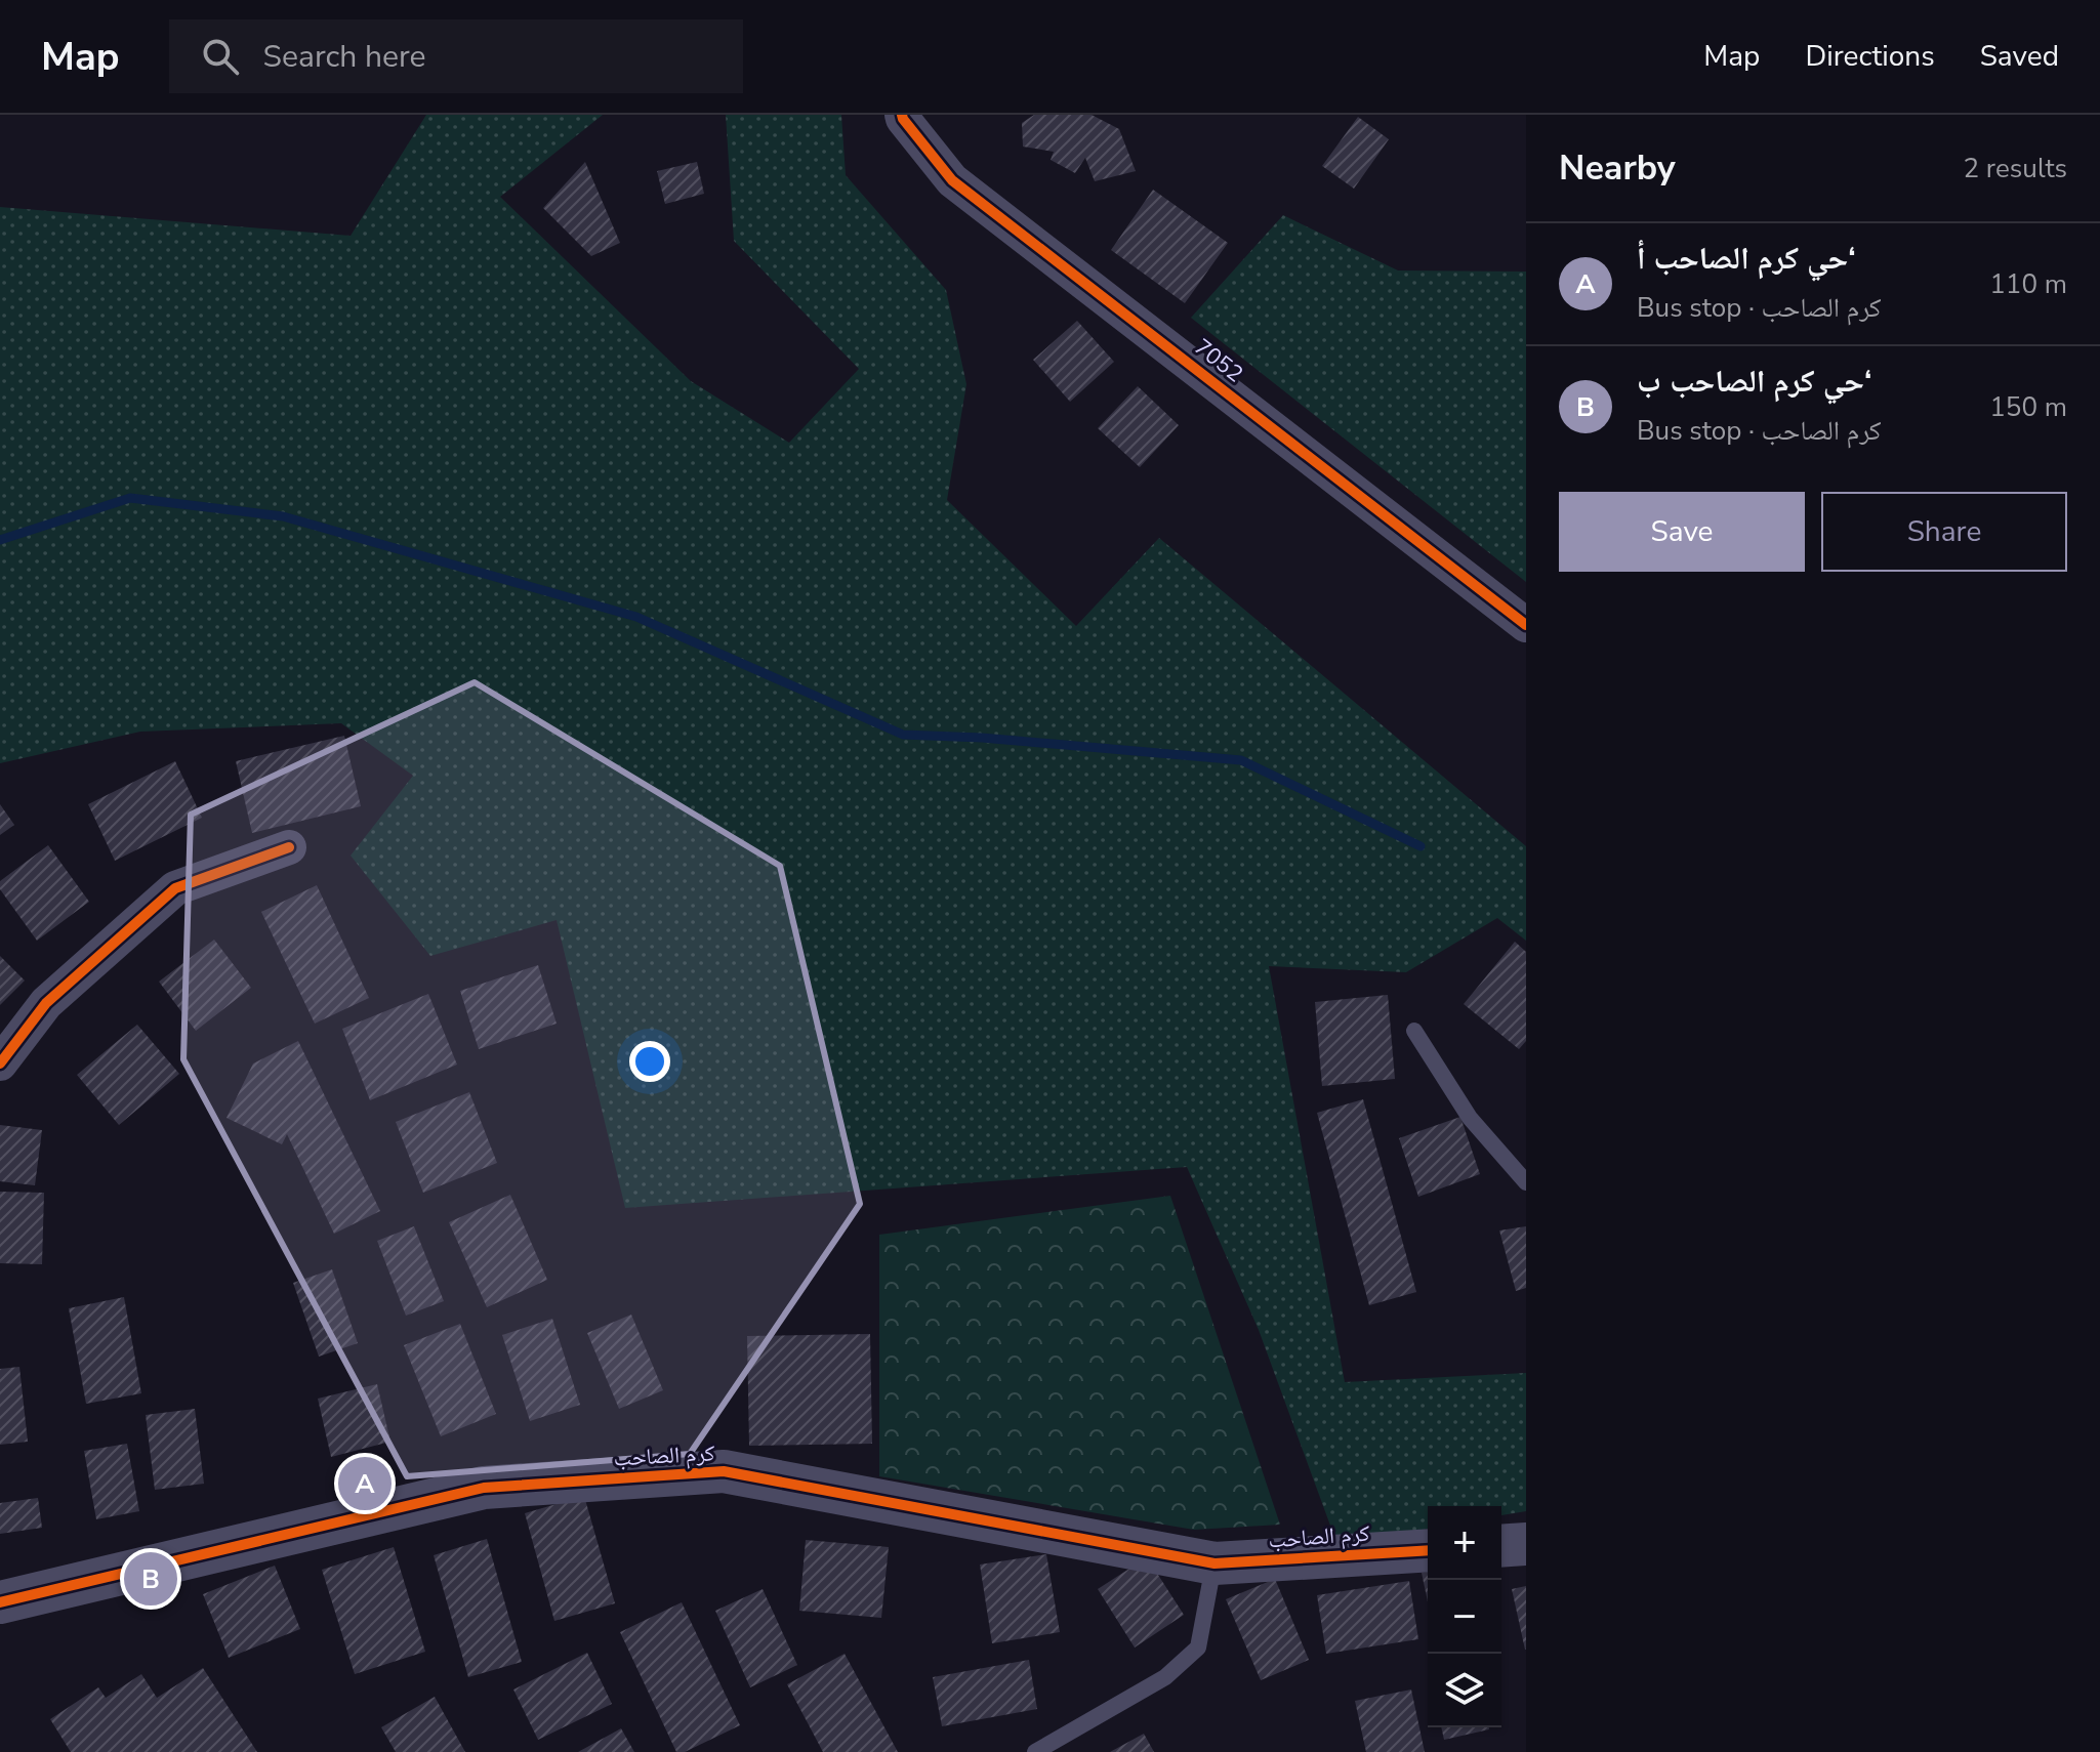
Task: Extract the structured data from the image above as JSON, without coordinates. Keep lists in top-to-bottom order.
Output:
{
  "streets": {
    "street": ["7052", "كرم الصاحب"]
  },
  "page": {
    "header": "Map",
    "search": "Search here",
    "nav": ["Map", "Directions", "Saved"],
    "heading": ["Nearby", "2 results"],
    "list": [
      {
        "mark": "A",
        "name": "حي كرم الصاحب أ‘",
        "note": "Bus stop · كرم الصاحب",
        "value": "110 m"
      },
      {
        "mark": "B",
        "name": "حي كرم الصاحب ب‘",
        "note": "Bus stop · كرم الصاحب",
        "value": "150 m"
      }
    ],
    "buttons": ["Save", "Share"],
    "pins": ["A", "B"],
    "map_buttons": ["+", "−"]
  }
}
